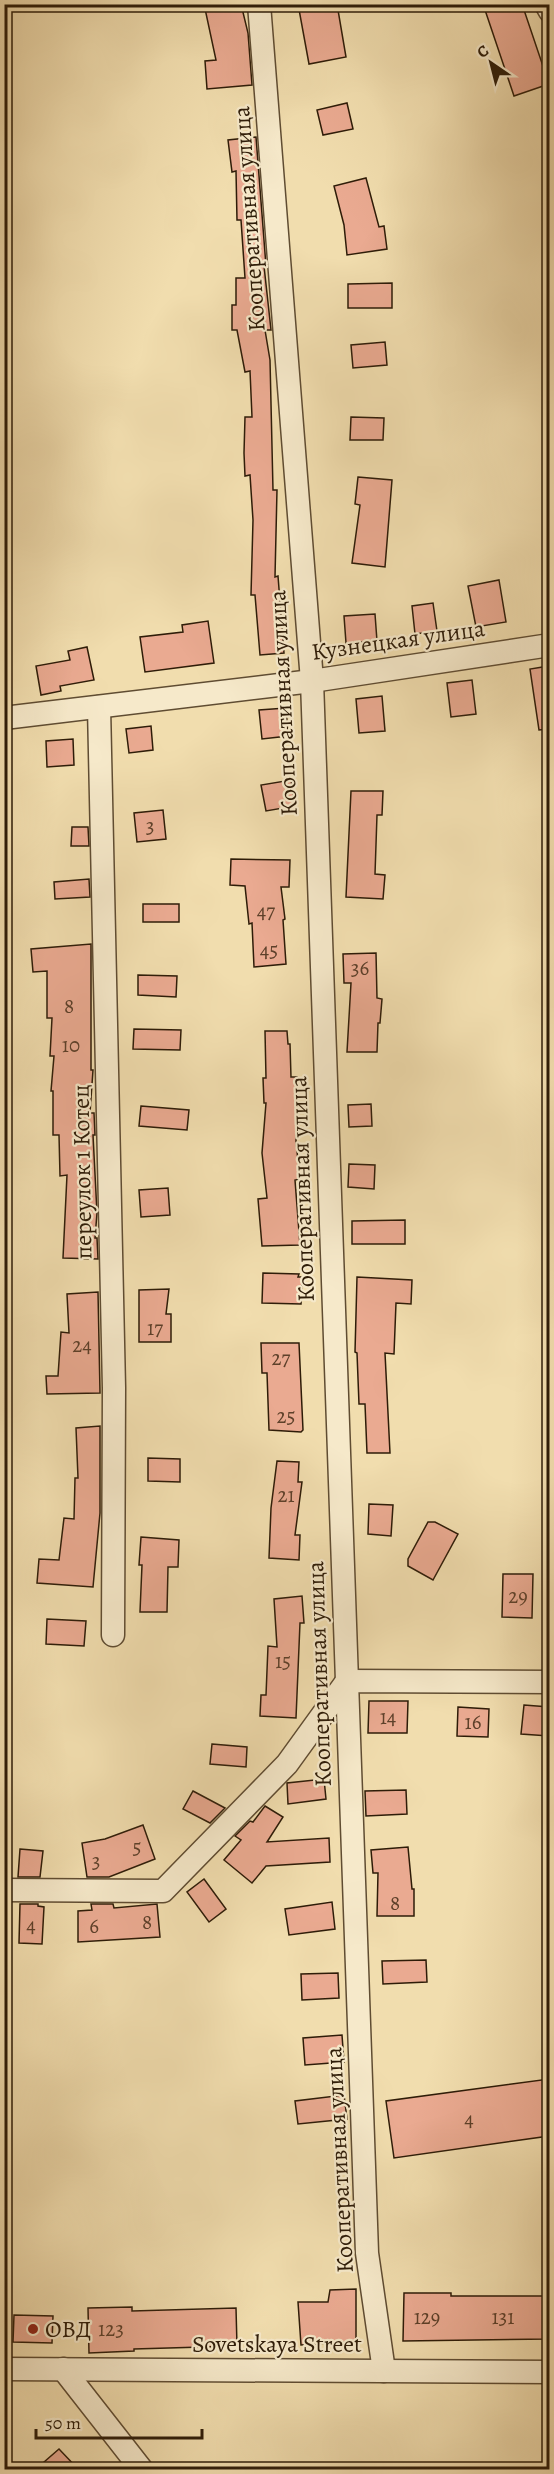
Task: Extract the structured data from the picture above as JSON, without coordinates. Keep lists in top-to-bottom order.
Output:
{
  "streets": {
    "street": [
      "Кооперативная улица",
      "Кузнецкая улица",
      "переулок 1 Котец",
      "Sovetskaya Street"
    ]
  },
  "crossings": [
    ["Кооперативная улица", "Кузнецкая улица"],
    ["Кооперативная улица", "Sovetskaya Street"],
    ["Кузнецкая улица", "переулок 1 Котец"]
  ],
  "places": ["ОВД"],
  "house_numbers": [
    "3",
    "47",
    "45",
    "36",
    "8",
    "10",
    "17",
    "24",
    "27",
    "25",
    "21",
    "29",
    "15",
    "14",
    "16",
    "5",
    "3",
    "8",
    "8",
    "4",
    "6",
    "4",
    "129",
    "131",
    "123"
  ],
  "scale_bar": "50 m",
  "north": "top left"
}
